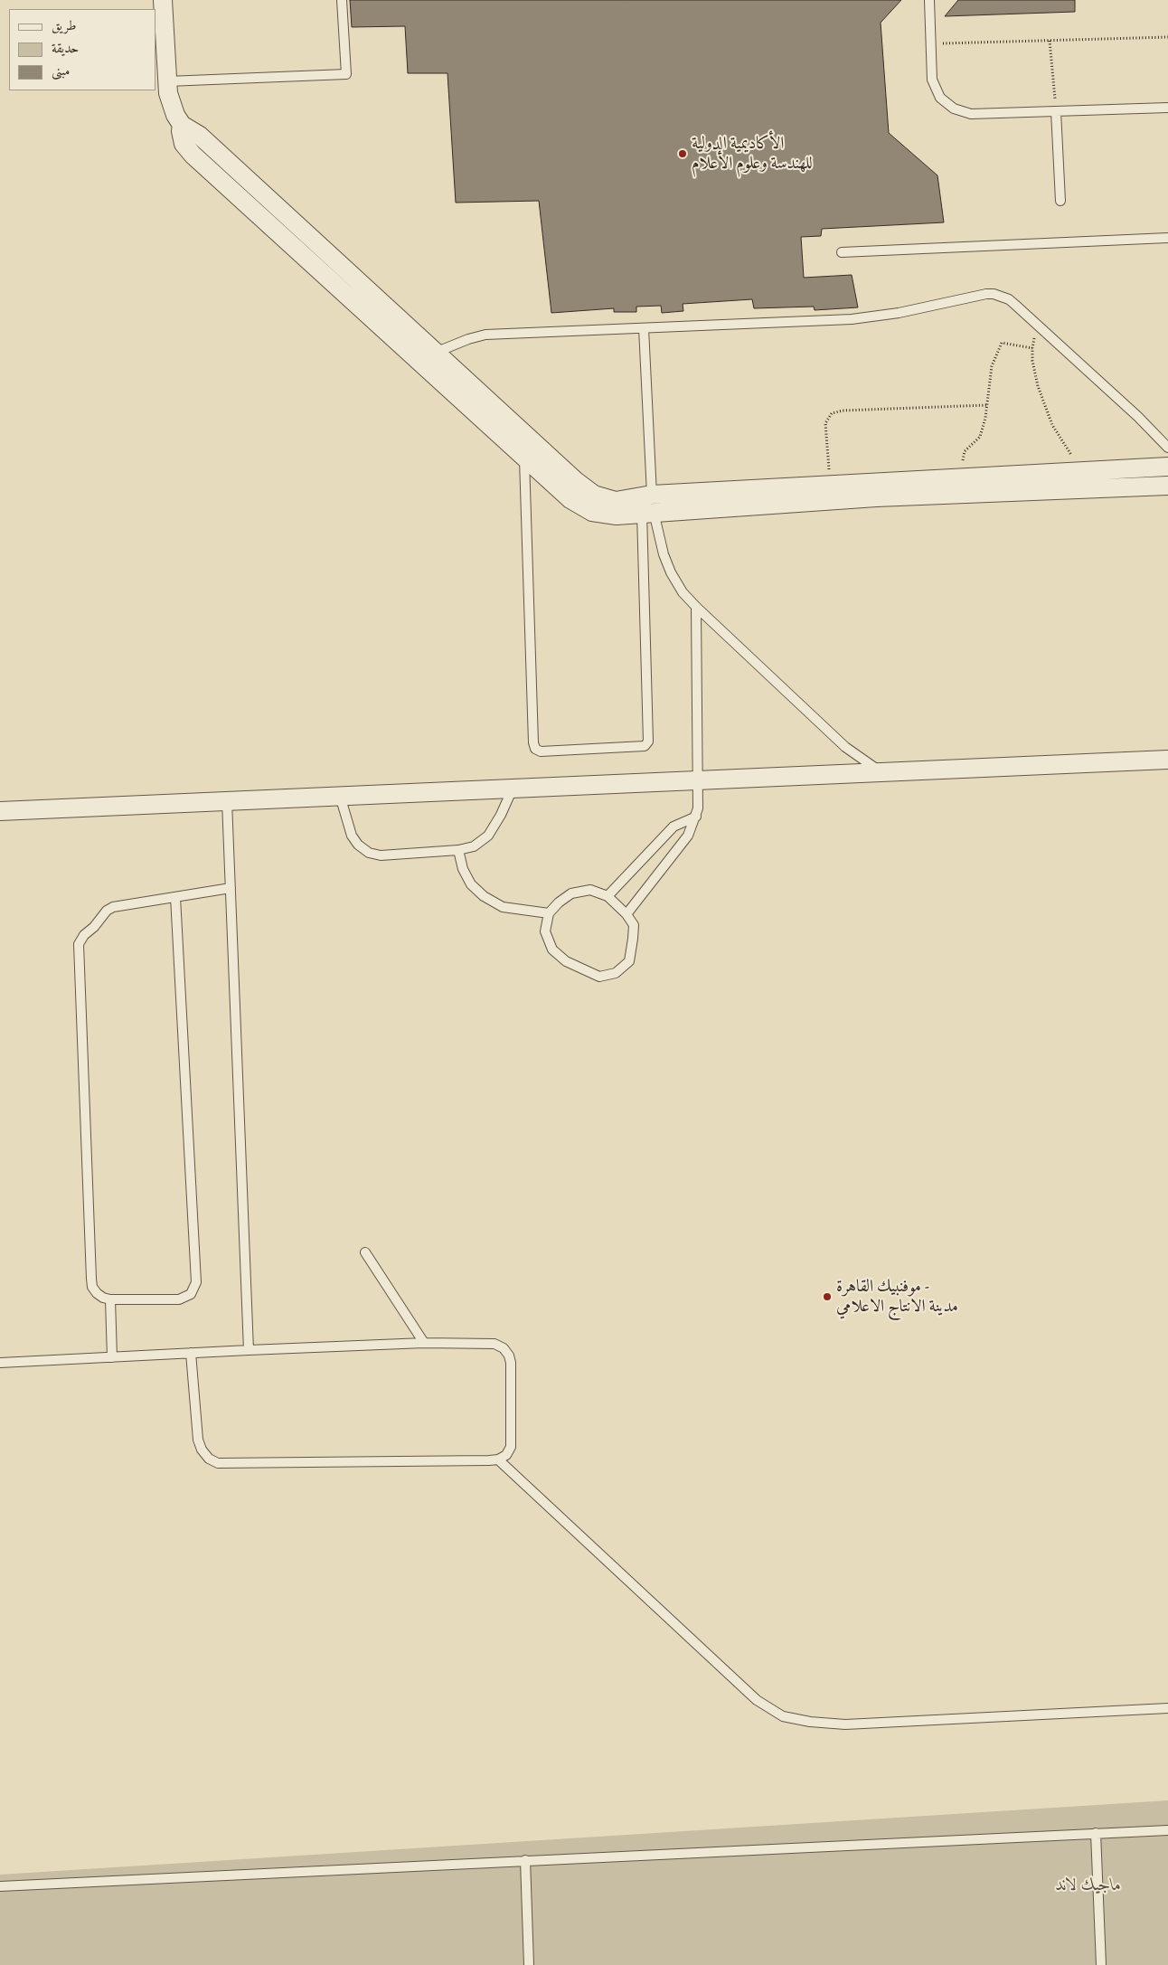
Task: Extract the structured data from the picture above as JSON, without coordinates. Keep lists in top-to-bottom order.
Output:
{
  "parks": ["ماجيك لاند"],
  "places": ["الأكاديمية الدولية للهندسة وعلوم الأعلام", "موفنبيك القاهرة - مدينة الانتاج الاعلامي"],
  "legend": ["طريق", "حديقة", "مبنى"]
}
